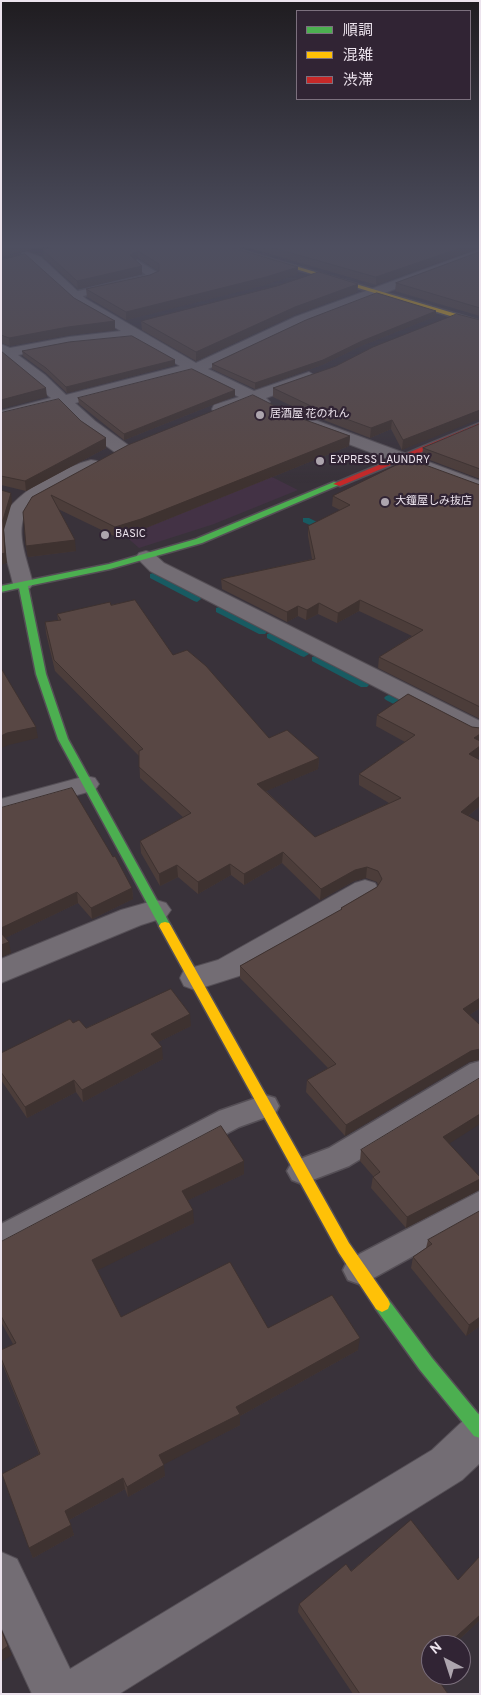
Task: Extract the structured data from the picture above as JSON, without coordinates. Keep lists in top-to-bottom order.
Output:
{
  "places": [
    "居酒屋 花のれん",
    "EXPRESS LAUNDRY",
    "大鐘屋しみ抜店",
    "BASIC"
  ],
  "legend": ["順調", "混雑", "渋滞"],
  "north": "top left"
}
